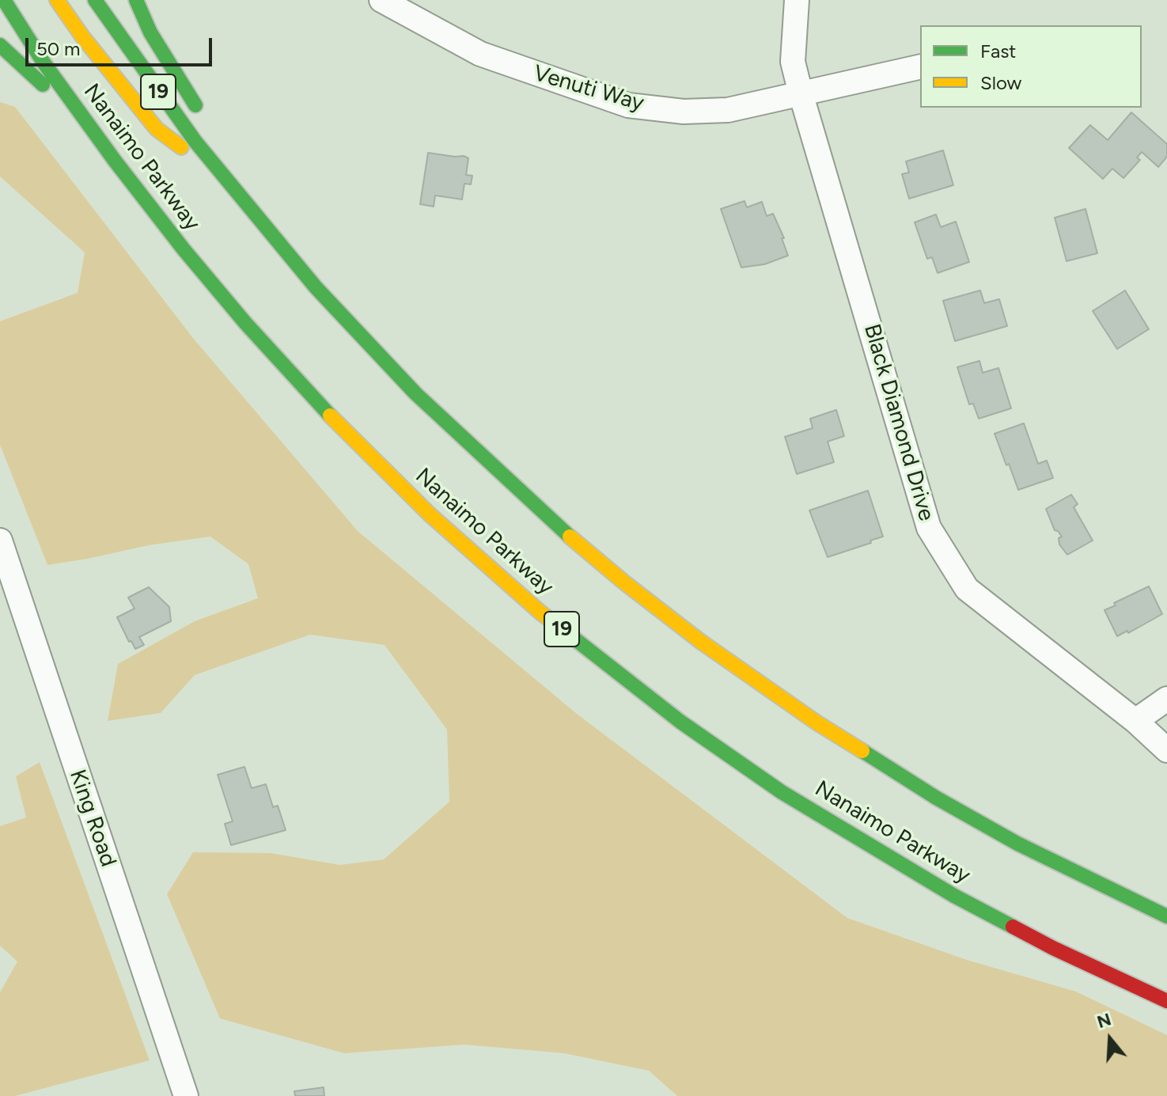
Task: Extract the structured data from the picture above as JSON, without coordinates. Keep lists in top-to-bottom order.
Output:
{
  "streets": {
    "highway": ["19", "Nanaimo Parkway"],
    "street": ["Venuti Way", "Black Diamond Drive", "King Road"]
  },
  "crossings": [
    ["Venuti Way", "Black Diamond Drive"]
  ],
  "legend": ["Fast", "Slow"],
  "scale_bar": "50 m",
  "north": "top"
}
